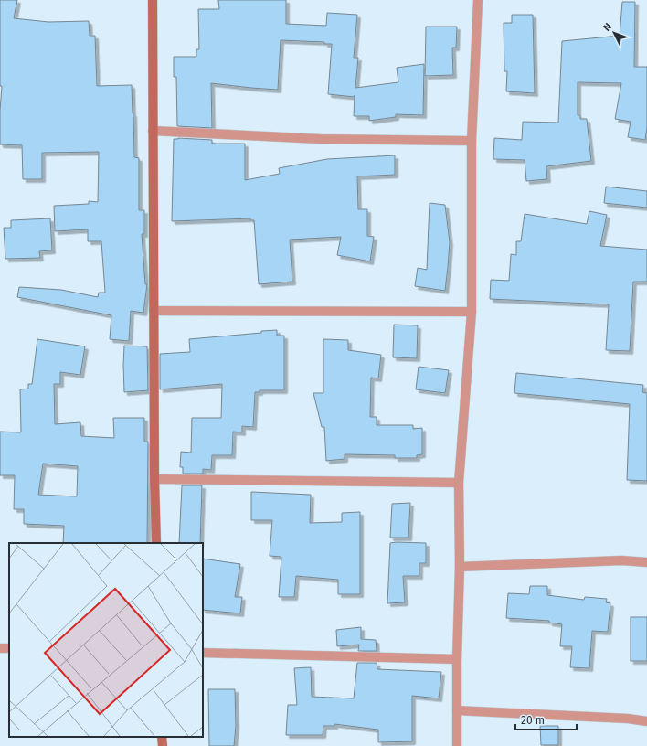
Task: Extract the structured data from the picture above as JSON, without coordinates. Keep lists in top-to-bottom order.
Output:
{
  "scale_bar": "20 m",
  "north": "top left"
}
